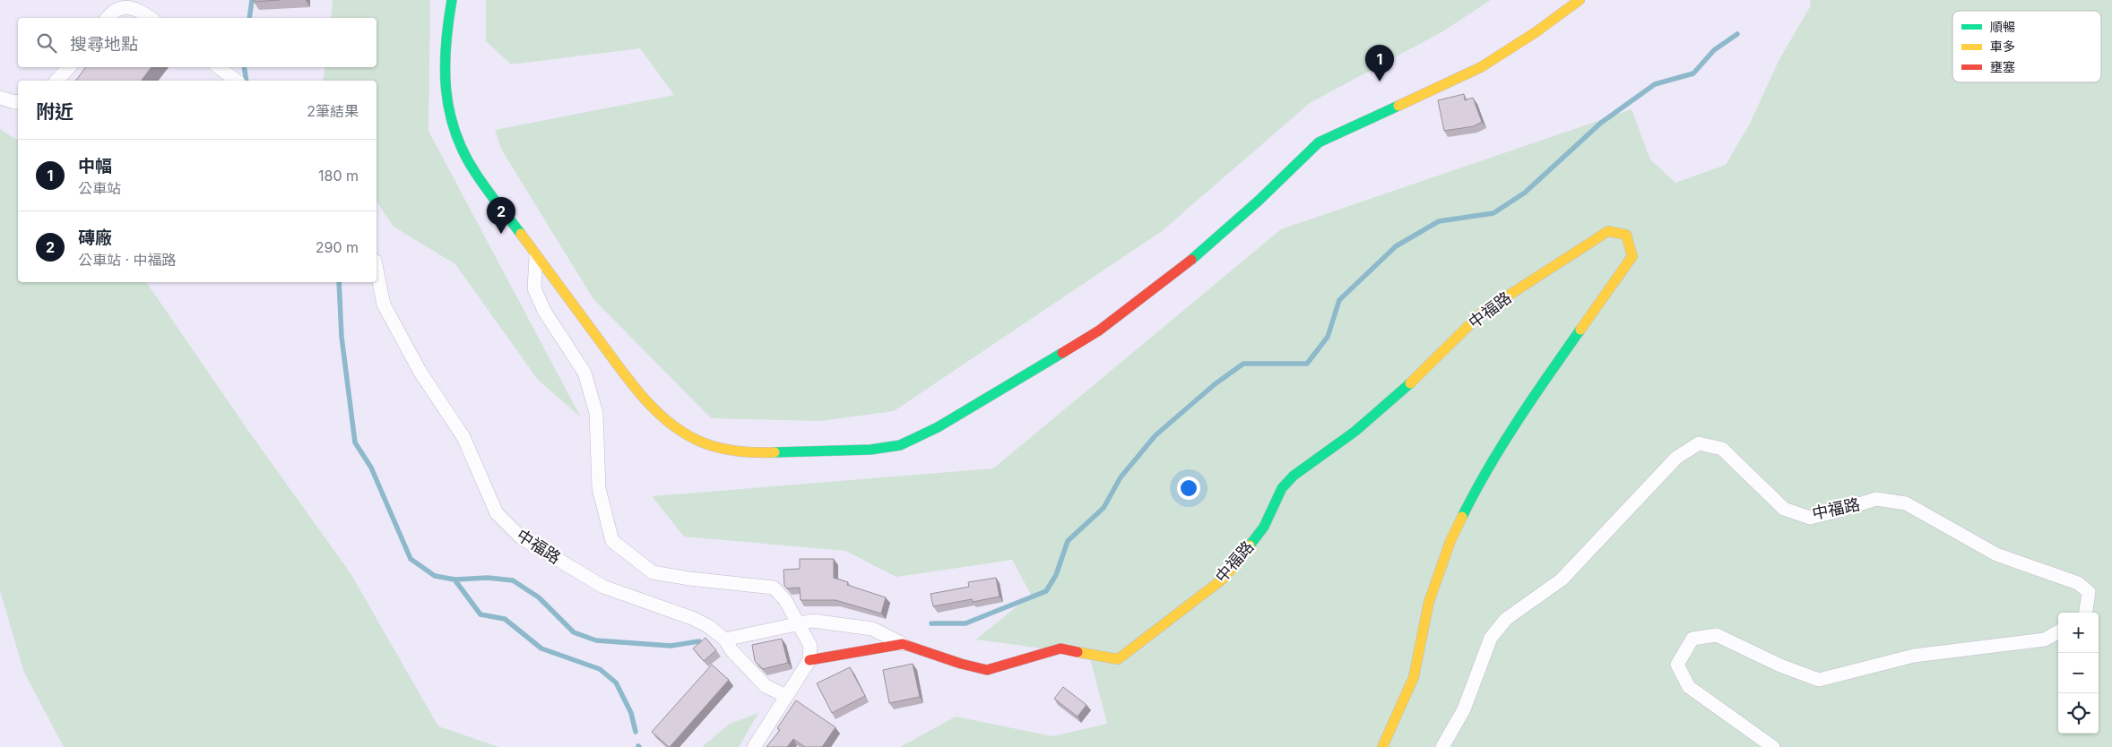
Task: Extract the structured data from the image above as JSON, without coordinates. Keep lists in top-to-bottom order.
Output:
{
  "streets": {
    "street": ["中福路"]
  },
  "legend": ["順暢", "車多", "壅塞"],
  "page": {
    "search": "搜尋地點",
    "pins": ["1", "2"],
    "heading": ["附近", "2筆結果"],
    "list": [
      {
        "mark": "1",
        "name": "中幅",
        "note": "公車站",
        "value": "180 m"
      },
      {
        "mark": "2",
        "name": "磚廠",
        "note": "公車站 · 中福路",
        "value": "290 m"
      }
    ],
    "map_buttons": ["+", "−"]
  }
}
